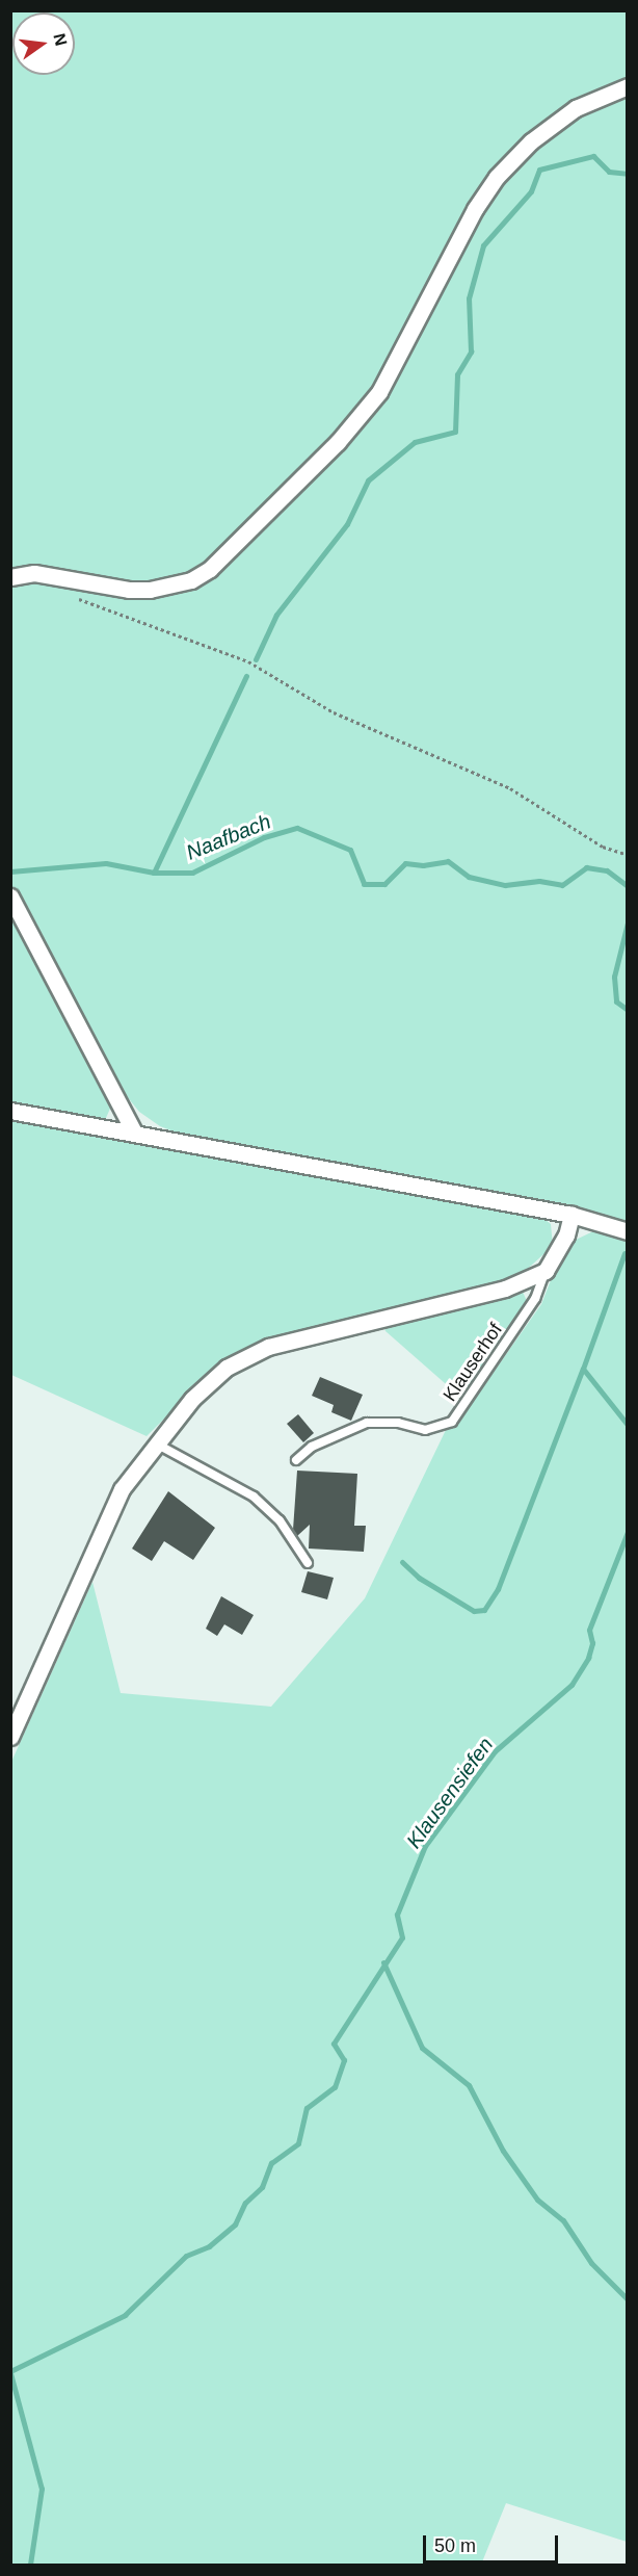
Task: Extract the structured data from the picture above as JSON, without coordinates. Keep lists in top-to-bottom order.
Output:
{
  "streets": {
    "lane": ["Klauserhof"]
  },
  "water": ["Naafbach", "Klausensiefen"],
  "scale_bar": "50 m",
  "north": "right"
}
